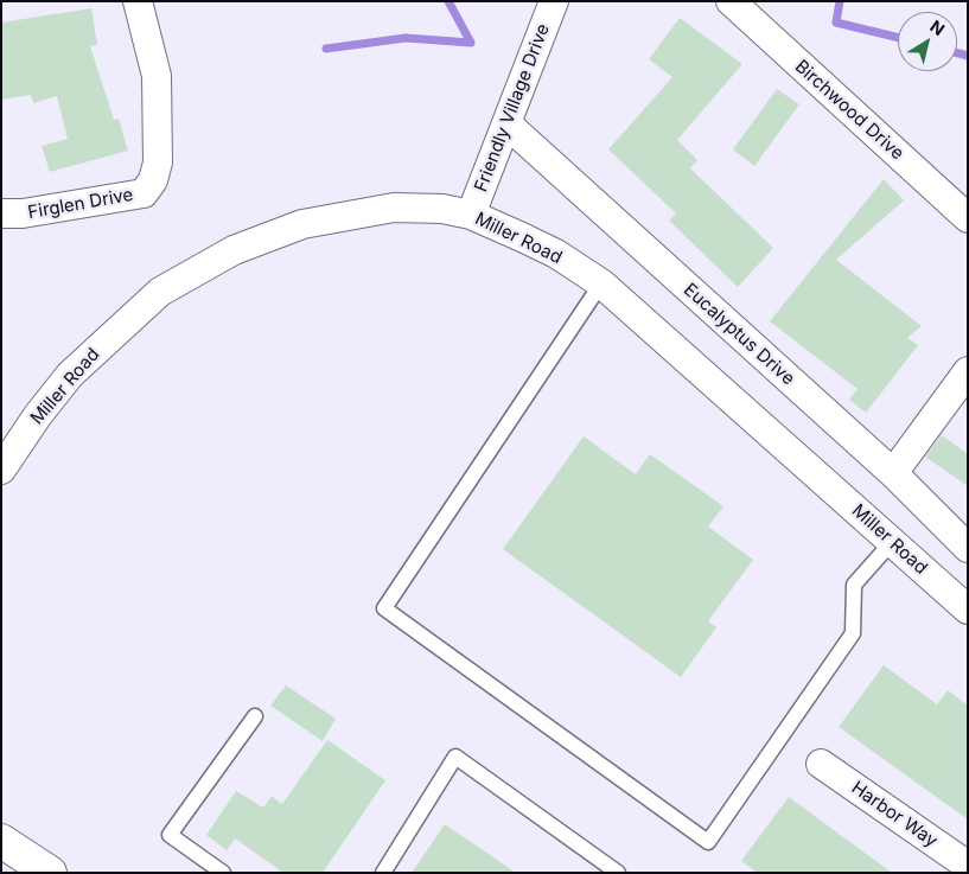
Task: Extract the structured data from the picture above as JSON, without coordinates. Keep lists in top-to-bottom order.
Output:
{
  "streets": {
    "street": [
      "Friendly Village Drive",
      "Birchwood Drive",
      "Firglen Drive",
      "Miller Road",
      "Eucalyptus Drive",
      "Harbor Way"
    ]
  },
  "crossings": [
    ["Friendly Village Drive", "Miller Road"],
    ["Friendly Village Drive", "Eucalyptus Drive"]
  ],
  "north": "top right"
}
